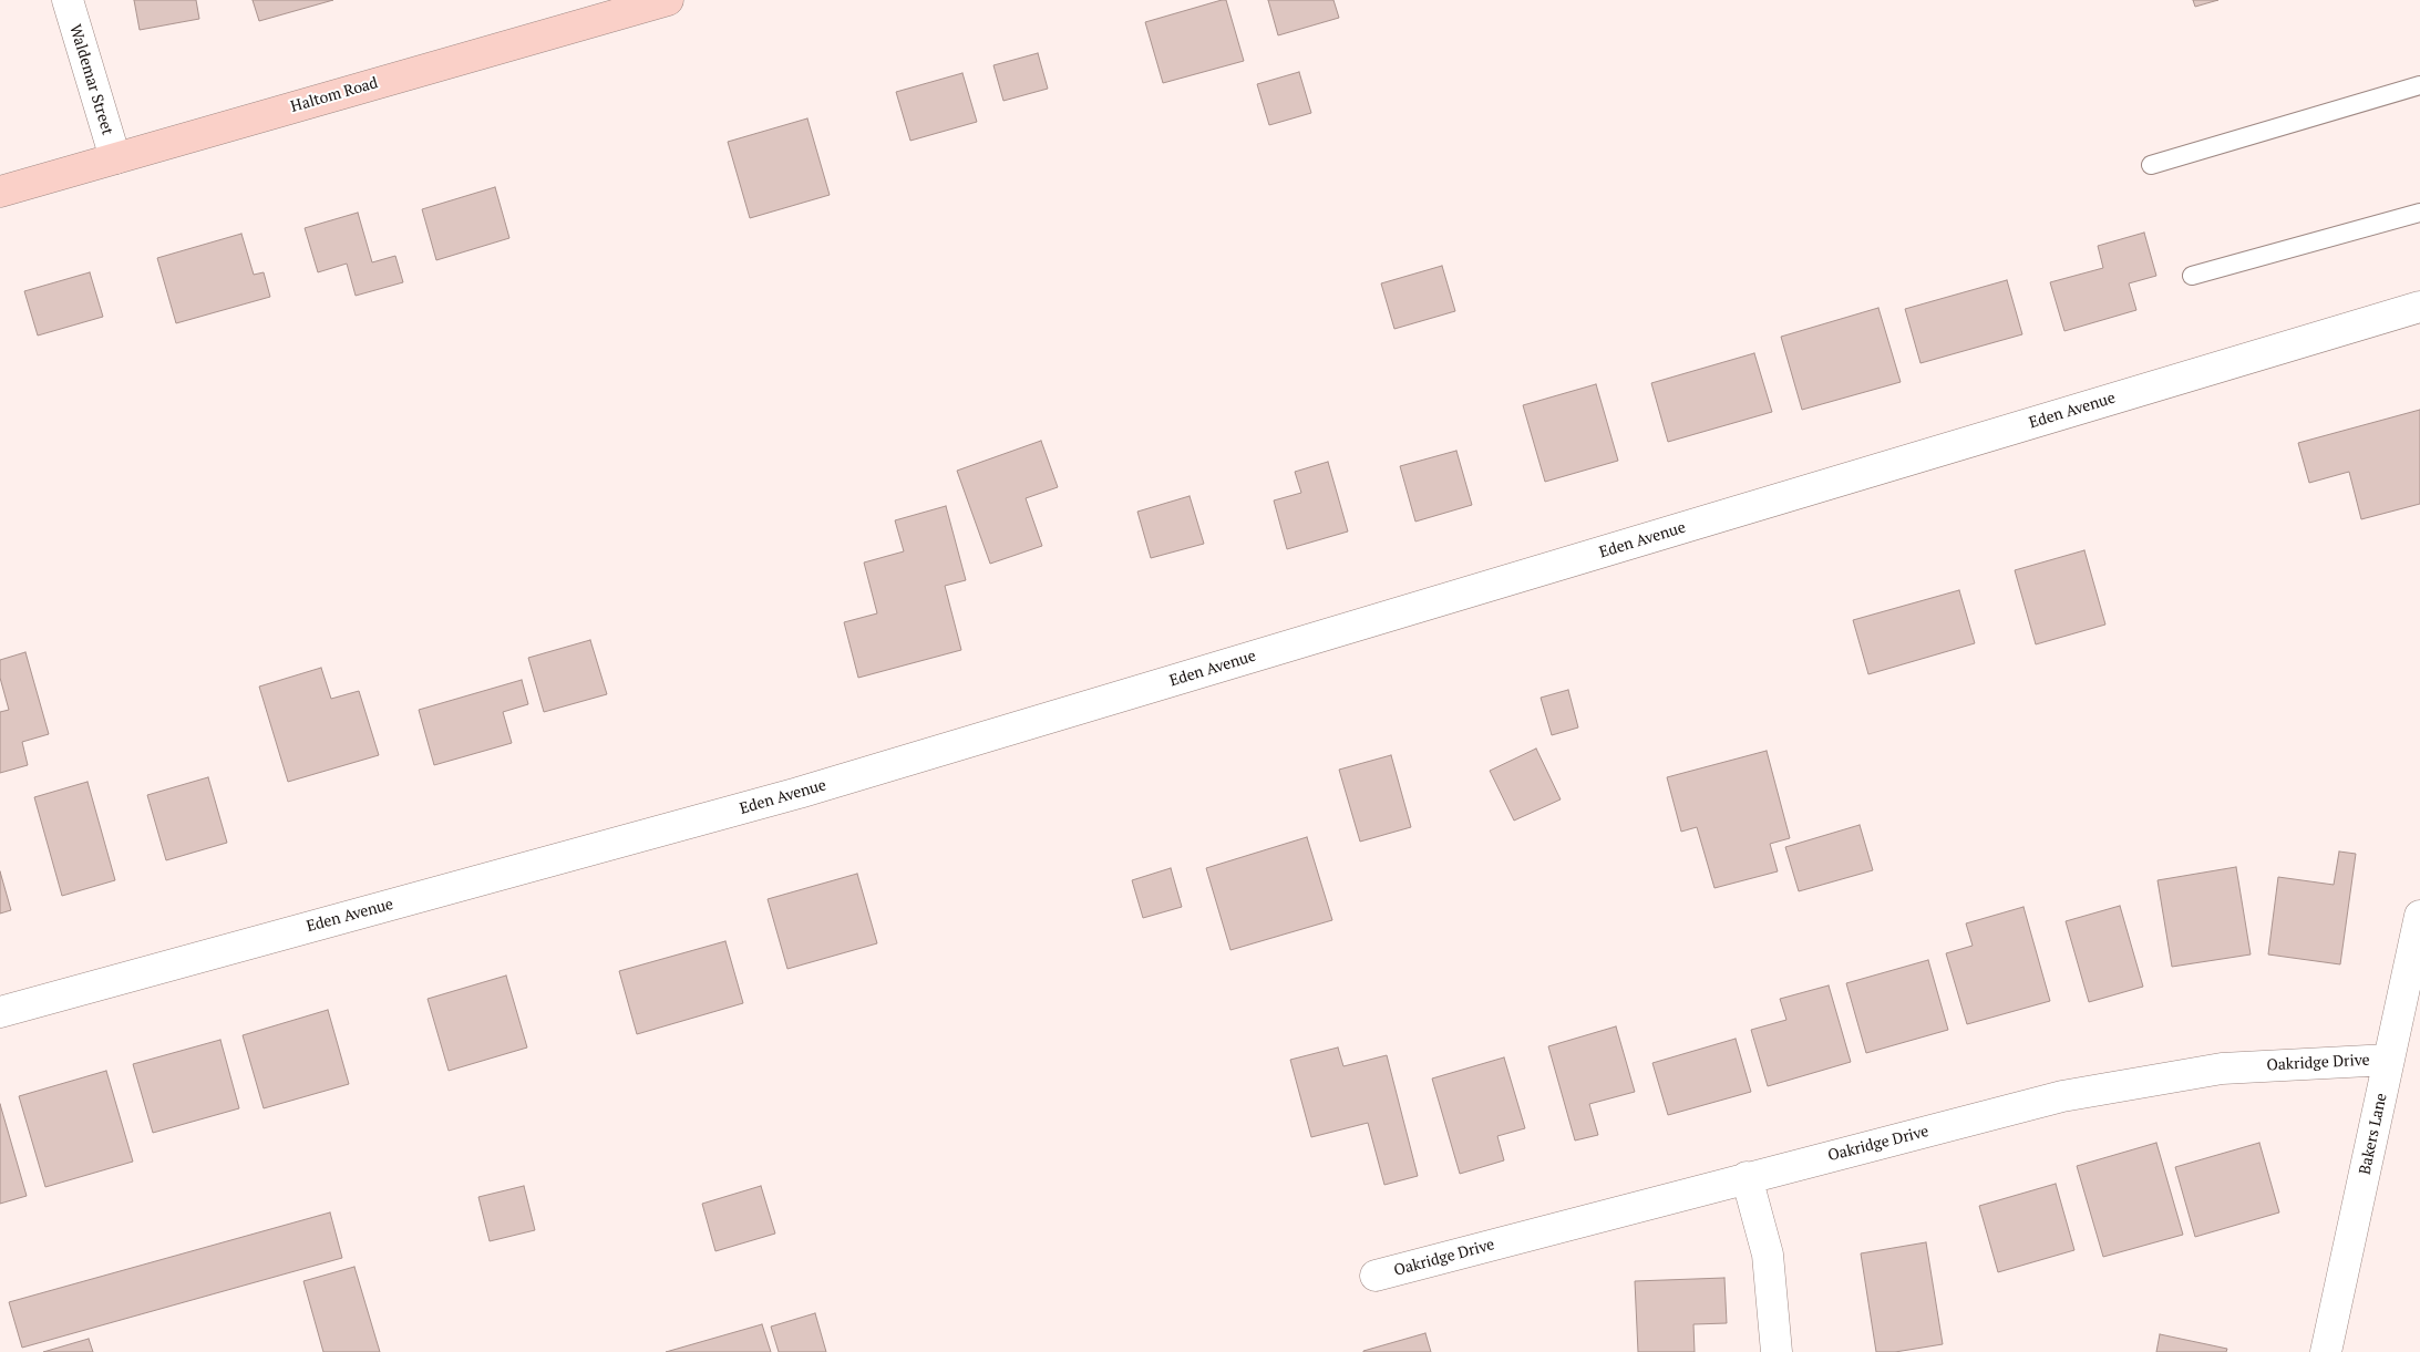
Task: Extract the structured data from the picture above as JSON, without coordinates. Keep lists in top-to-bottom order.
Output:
{
  "streets": {
    "main road": ["Haltom Road"],
    "street": [
      "Waldemar Street",
      "Eden Avenue",
      "Oakridge Drive",
      "Bakers Lane"
    ]
  },
  "crossings": [
    ["Waldemar Street", "Haltom Road"],
    ["Oakridge Drive", "Bakers Lane"]
  ]
}
